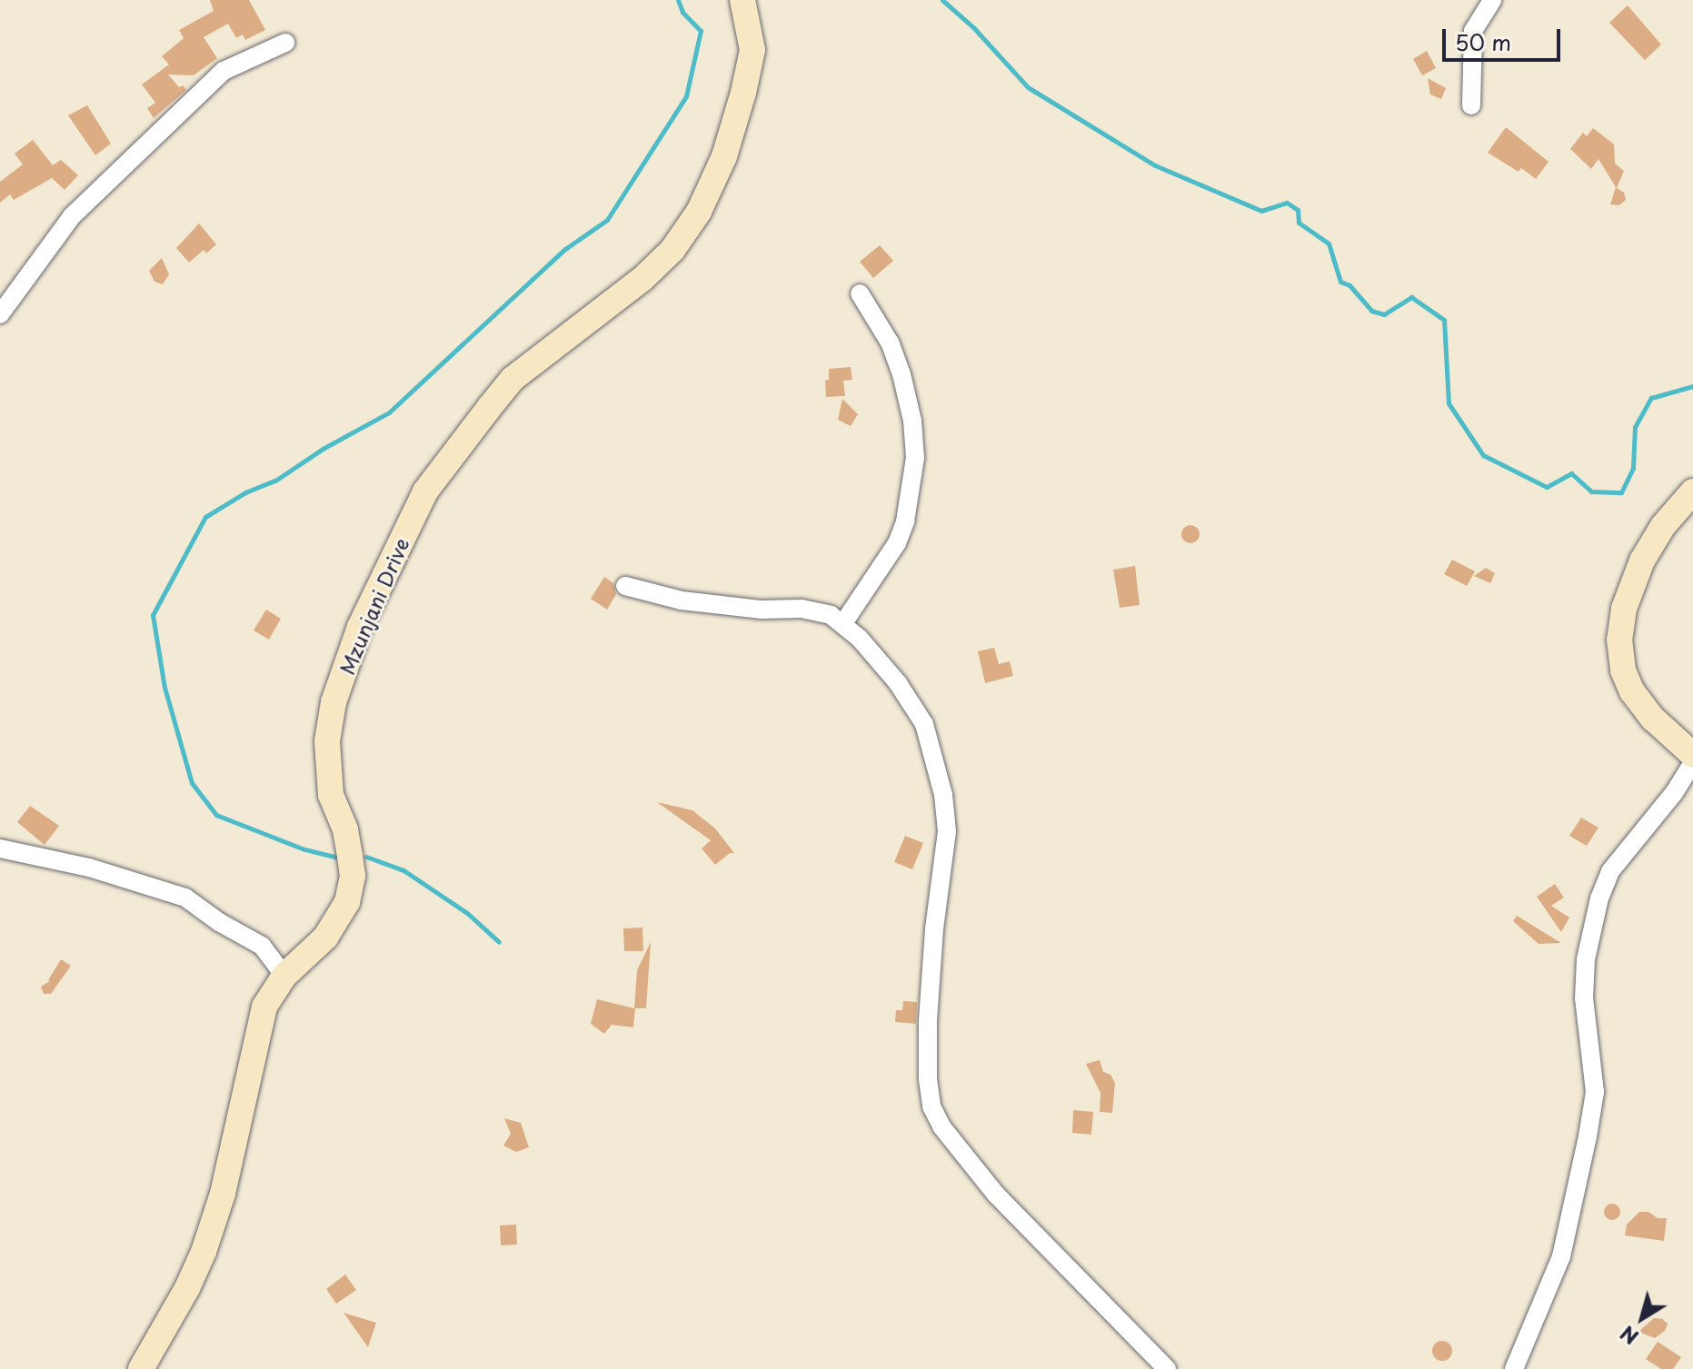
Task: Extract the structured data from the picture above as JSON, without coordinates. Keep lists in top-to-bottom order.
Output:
{
  "streets": {
    "main road": ["Mzunjani Drive"]
  },
  "scale_bar": "50 m",
  "north": "bottom left"
}
